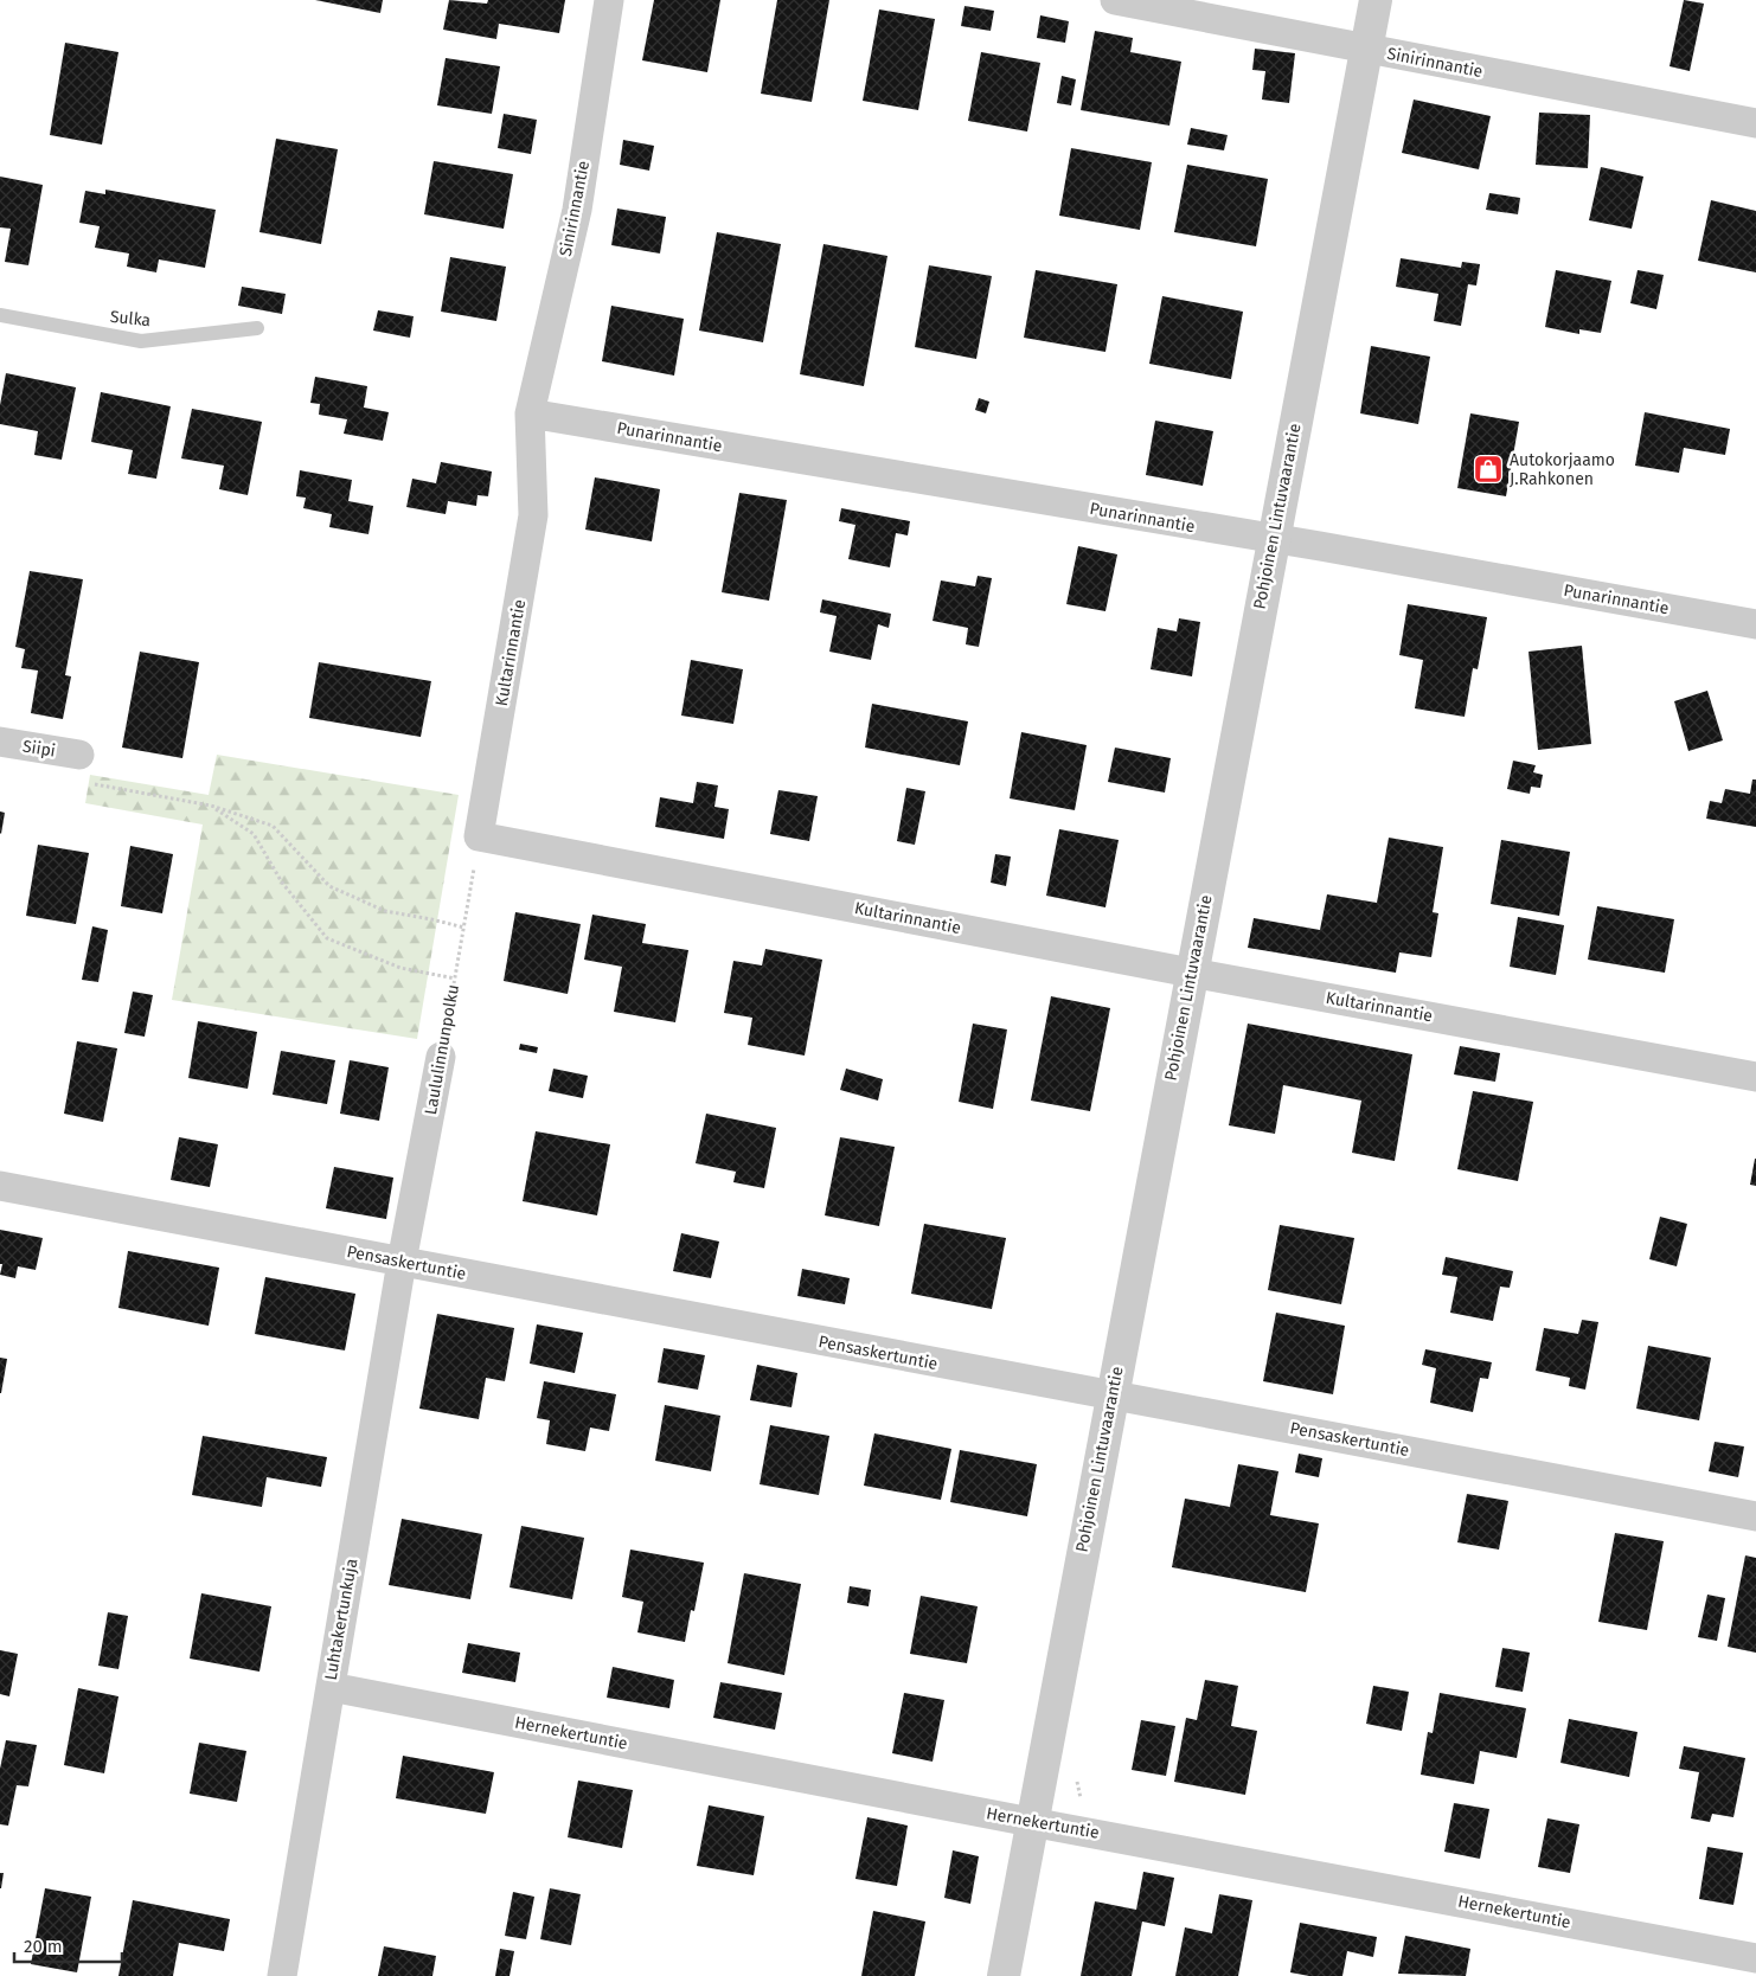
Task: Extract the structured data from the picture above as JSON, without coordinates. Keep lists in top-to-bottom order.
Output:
{
  "streets": {
    "street": [
      "Sinirinnantie",
      "Punarinnantie",
      "Pohjoinen Lintuvaarantie",
      "Kultarinnantie",
      "Siipi",
      "Laululinnunpolku",
      "Pensaskertuntie",
      "Luhtakertunkuja",
      "Hernekertuntie"
    ],
    "lane": ["Sulka"]
  },
  "crossings": [
    ["Sinirinnantie", "Punarinnantie"],
    ["Sinirinnantie", "Pohjoinen Lintuvaarantie"],
    ["Sinirinnantie", "Kultarinnantie"],
    ["Punarinnantie", "Pohjoinen Lintuvaarantie"],
    ["Punarinnantie", "Kultarinnantie"],
    ["Pohjoinen Lintuvaarantie", "Kultarinnantie"],
    ["Pohjoinen Lintuvaarantie", "Pensaskertuntie"],
    ["Pohjoinen Lintuvaarantie", "Hernekertuntie"],
    ["Kultarinnantie", "Laululinnunpolku"],
    ["Laululinnunpolku", "Pensaskertuntie"],
    ["Laululinnunpolku", "Luhtakertunkuja"],
    ["Pensaskertuntie", "Luhtakertunkuja"],
    ["Luhtakertunkuja", "Hernekertuntie"]
  ],
  "places": {
    "shop": ["Autokorjaamo J.Rahkonen"]
  },
  "scale_bar": "20 m"
}
